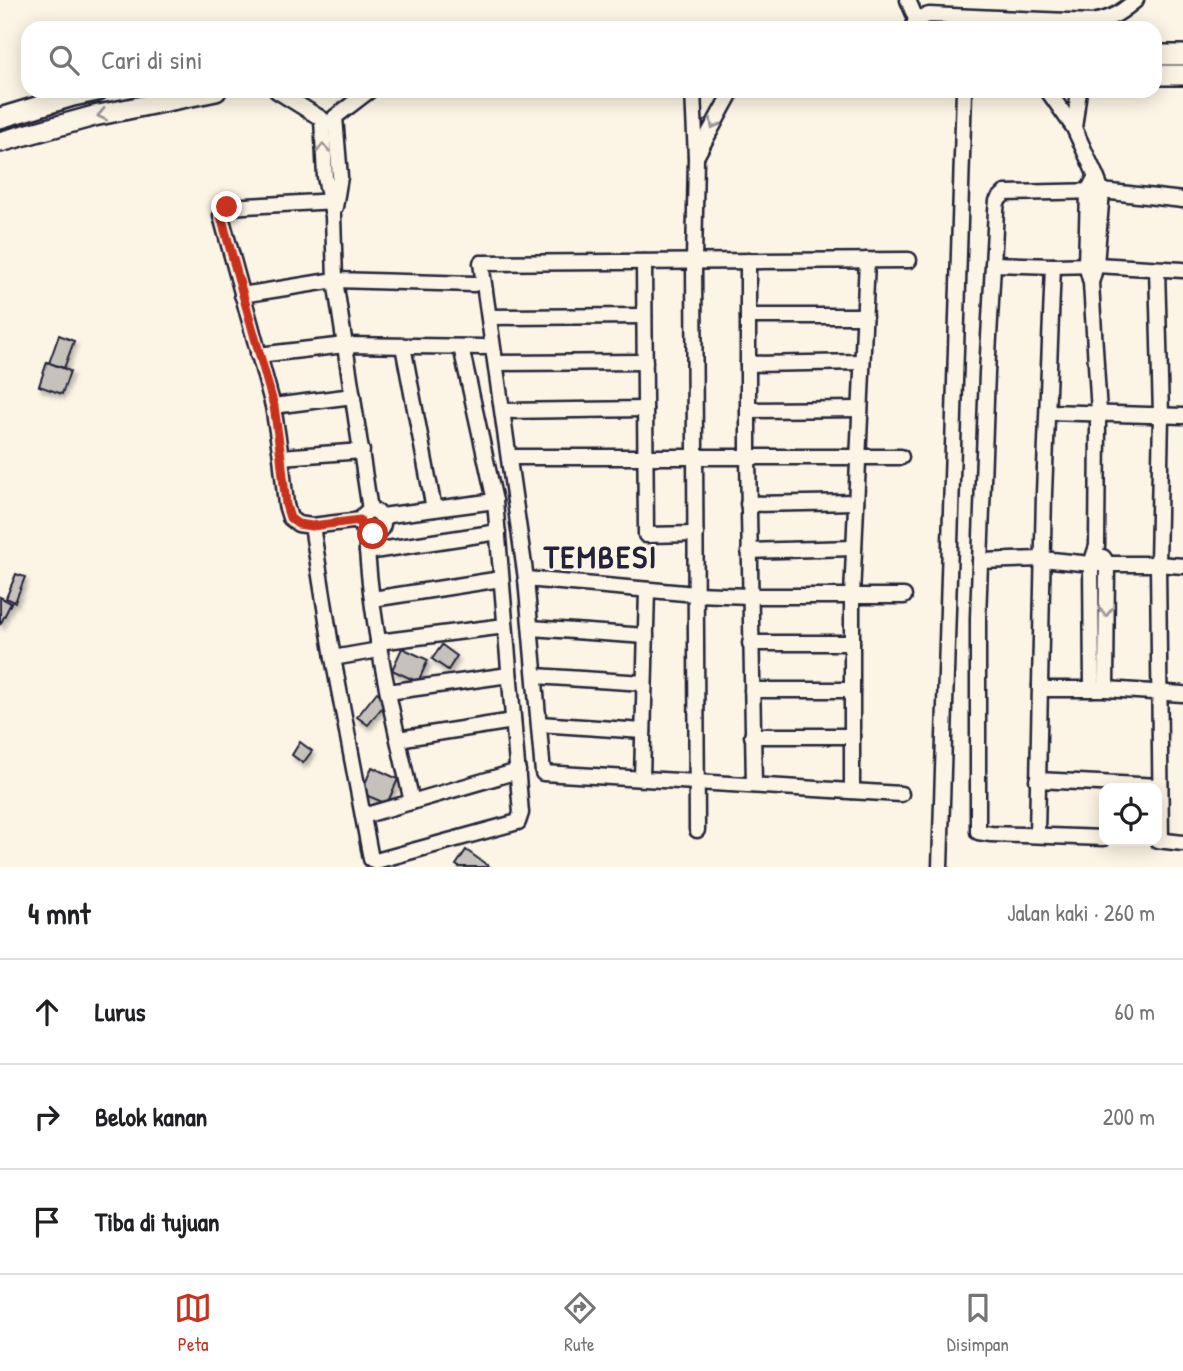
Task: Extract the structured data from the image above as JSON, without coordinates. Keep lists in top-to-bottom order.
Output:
{
  "districts": ["TEMBESI"],
  "page": {
    "search": "Cari di sini",
    "heading": ["4 mnt", "Jalan kaki · 260 m"],
    "list": [
      ["Lurus", "60 m"],
      ["Belok kanan", "200 m"],
      "Tiba di tujuan"
    ],
    "nav": ["Peta", "Rute", "Disimpan"]
  }
}
